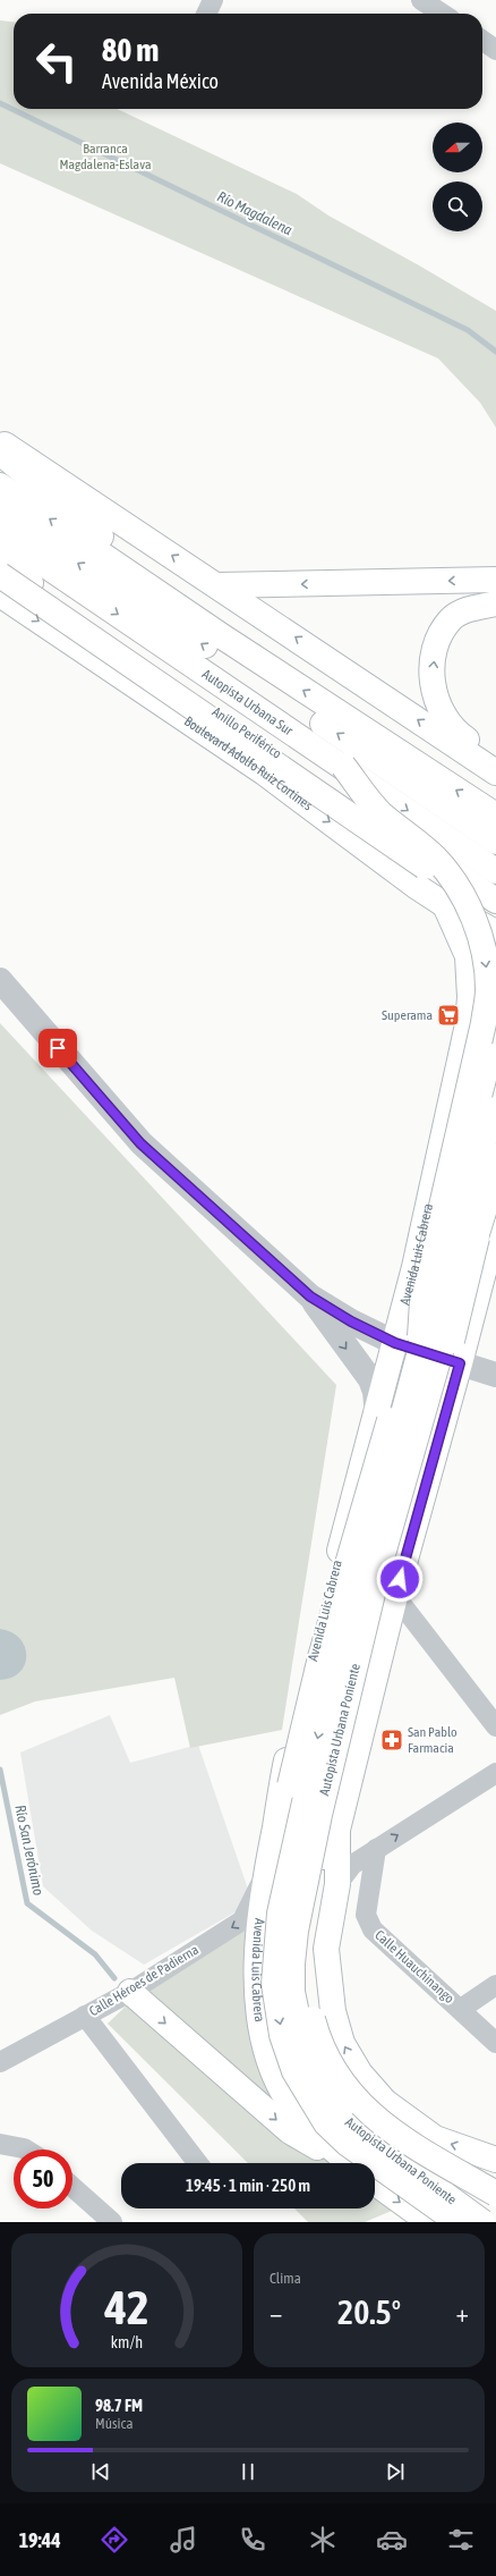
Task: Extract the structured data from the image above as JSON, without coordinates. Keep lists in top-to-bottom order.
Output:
{
  "streets": {
    "main road": [
      "Autopista Urbana Sur",
      "Anillo Periférico",
      "Boulevard Adolfo Ruiz Cortines",
      "Avenida Luis Cabrera",
      "Autopista Urbana Poniente"
    ],
    "street": ["Calle Huauchinango", "Calle Héroes de Padierna"]
  },
  "crossings": [
    ["Boulevard Adolfo Ruiz Cortines", "Avenida Luis Cabrera"],
    ["Avenida Luis Cabrera", "Calle Héroes de Padierna"]
  ],
  "one_way": ["Calle Héroes de Padierna"],
  "water": ["Río Magdalena", "Río San Jerónimo"],
  "parks": ["Barranca Magdalena-Eslava"],
  "places": {
    "supermarket": ["Superama"],
    "pharmacy": ["San Pablo Farmacia"]
  },
  "north": "left",
  "page": {
    "turn": ["80 m", "Avenida México"],
    "limit": "50",
    "trip": "19:45 · 1 min · 250 m",
    "tile": "Clima",
    "heat": ["−", "20.5°", "+"],
    "song": ["98.7 FM", "Música"],
    "tabs": "19:44",
    "gauge": ["42", "km/h"]
  }
}
